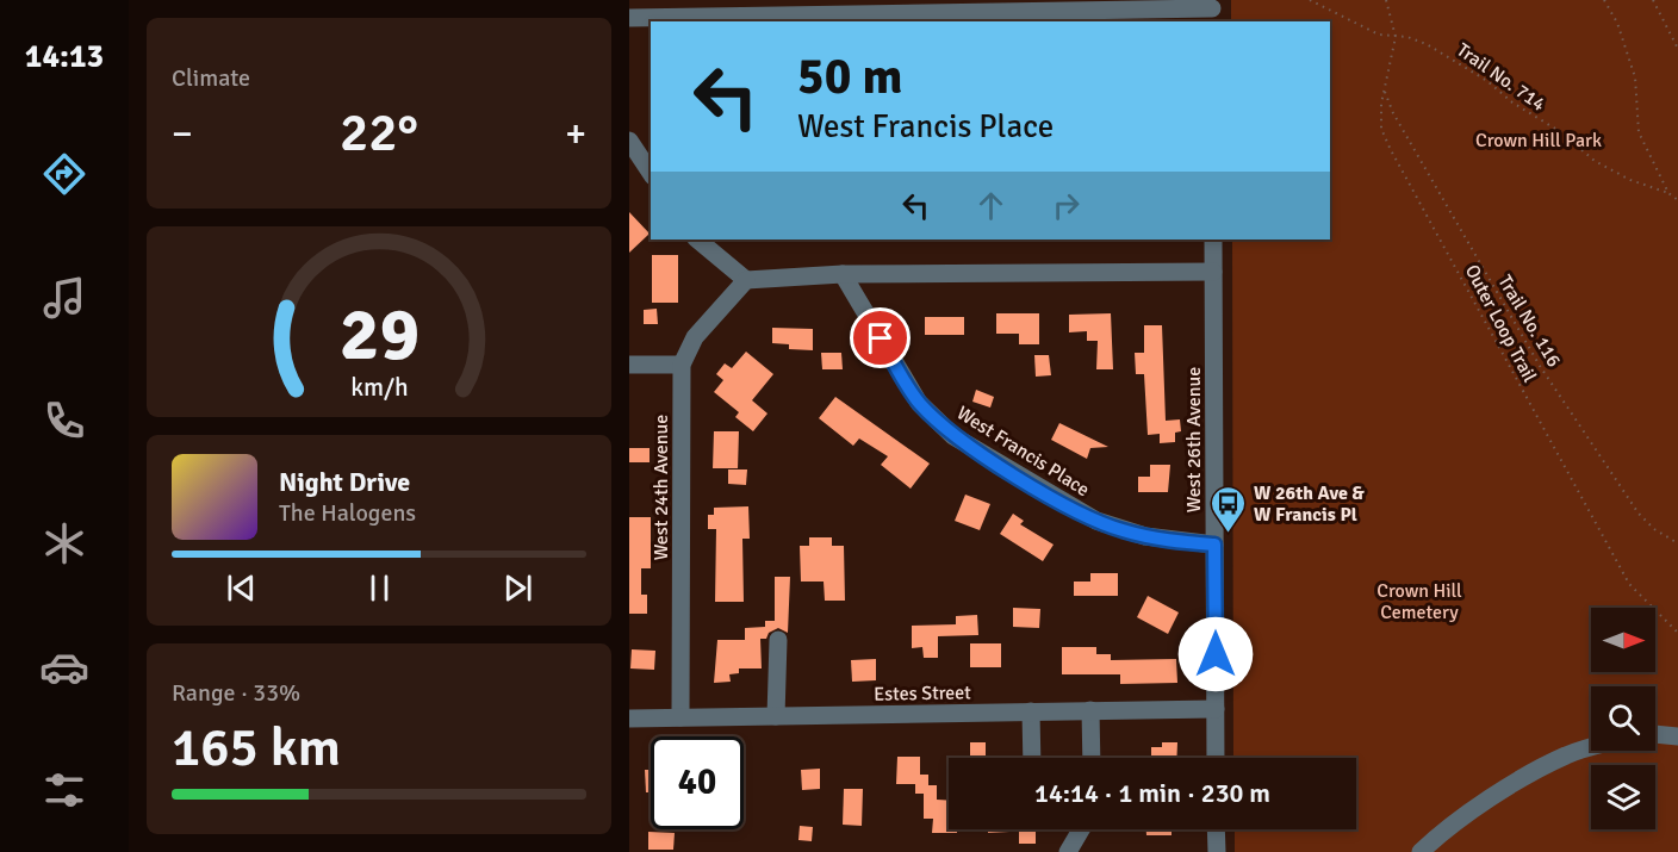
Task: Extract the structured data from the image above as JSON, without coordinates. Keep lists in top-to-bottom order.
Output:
{
  "streets": {
    "street": [
      "West 26th Avenue",
      "West Francis Place",
      "West 24th Avenue",
      "Estes Street"
    ],
    "path": ["Trail No. 714", "Trail No. 116", "Outer Loop Trail"]
  },
  "crossings": [
    ["Trail No. 714", "Outer Loop Trail"],
    ["Trail No. 116", "Outer Loop Trail"],
    ["West 26th Avenue", "West Francis Place"],
    ["West 26th Avenue", "Estes Street"],
    ["West 24th Avenue", "Estes Street"]
  ],
  "parks": ["Crown Hill Park", "Crown Hill Cemetery"],
  "places": {
    "bus stop": ["W 26th Ave & W Francis Pl"]
  },
  "north": "right",
  "page": {
    "tabs": "14:13",
    "tile": [
      "Climate",
      ["Range · 33%", "165 km"]
    ],
    "turn": ["50 m", "West Francis Place"],
    "heat": ["−", "22°", "+"],
    "song": ["Night Drive", "The Halogens"],
    "limit": "40",
    "trip": "14:14 · 1 min · 230 m",
    "gauge": ["29", "km/h"]
  }
}
